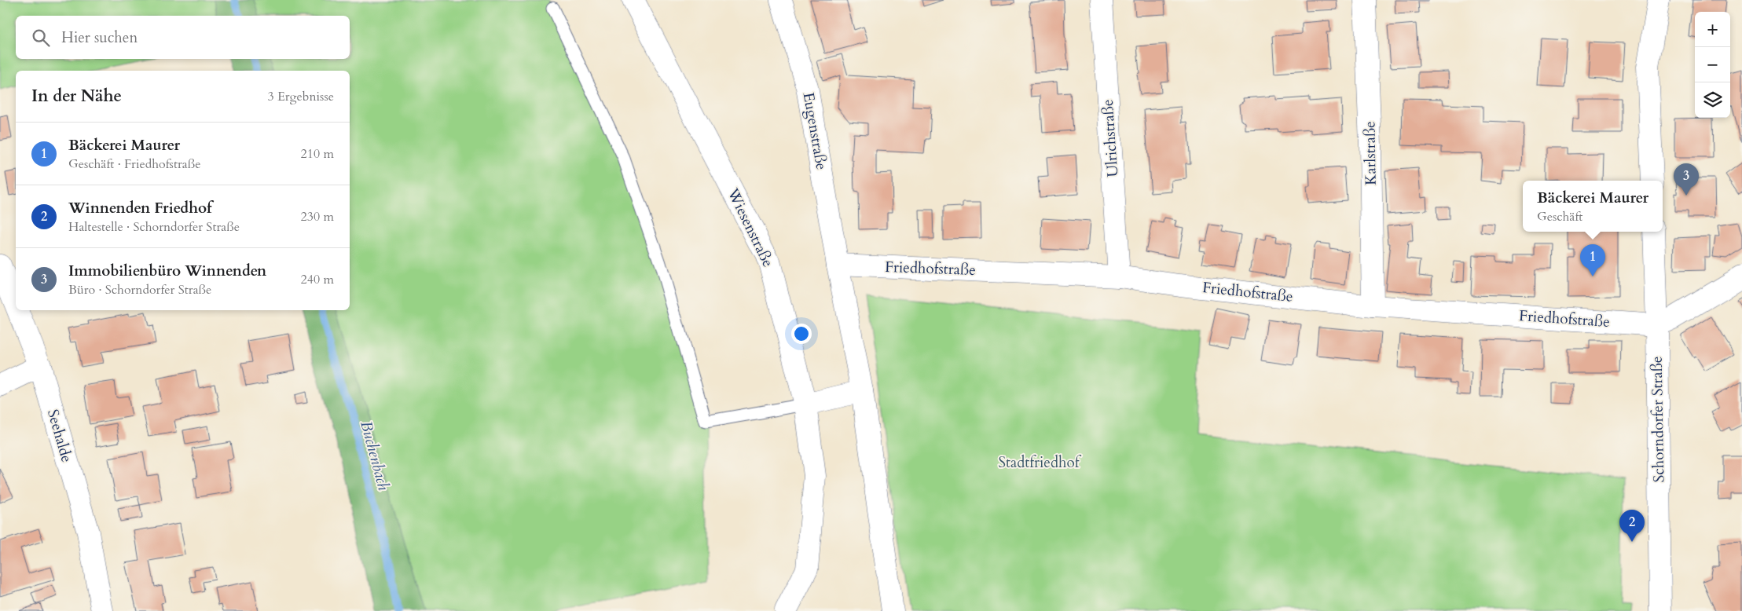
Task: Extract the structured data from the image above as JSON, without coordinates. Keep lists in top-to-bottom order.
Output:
{
  "streets": {
    "street": [
      "Eugenstraße",
      "Ulrichstraße",
      "Karlstraße",
      "Wiesenstraße",
      "Friedhofstraße",
      "Schorndorfer Straße",
      "Seehalde"
    ]
  },
  "crossings": [
    ["Eugenstraße", "Friedhofstraße"],
    ["Ulrichstraße", "Friedhofstraße"],
    ["Karlstraße", "Friedhofstraße"],
    ["Friedhofstraße", "Schorndorfer Straße"]
  ],
  "water": ["Buchenbach"],
  "parks": ["Stadtfriedhof"],
  "page": {
    "map_buttons": ["+", "−"],
    "search": "Hier suchen",
    "heading": ["In der Nähe", "3 Ergebnisse"],
    "list": [
      {
        "mark": "1",
        "name": "Bäckerei Maurer",
        "note": "Geschäft · Friedhofstraße",
        "value": "210 m"
      },
      {
        "mark": "2",
        "name": "Winnenden Friedhof",
        "note": "Haltestelle · Schorndorfer Straße",
        "value": "230 m"
      },
      {
        "mark": "3",
        "name": "Immobilienbüro Winnenden",
        "note": "Büro · Schorndorfer Straße",
        "value": "240 m"
      }
    ],
    "pins": ["3", "1", "2"],
    "popup": ["Bäckerei Maurer", "Geschäft"]
  }
}
